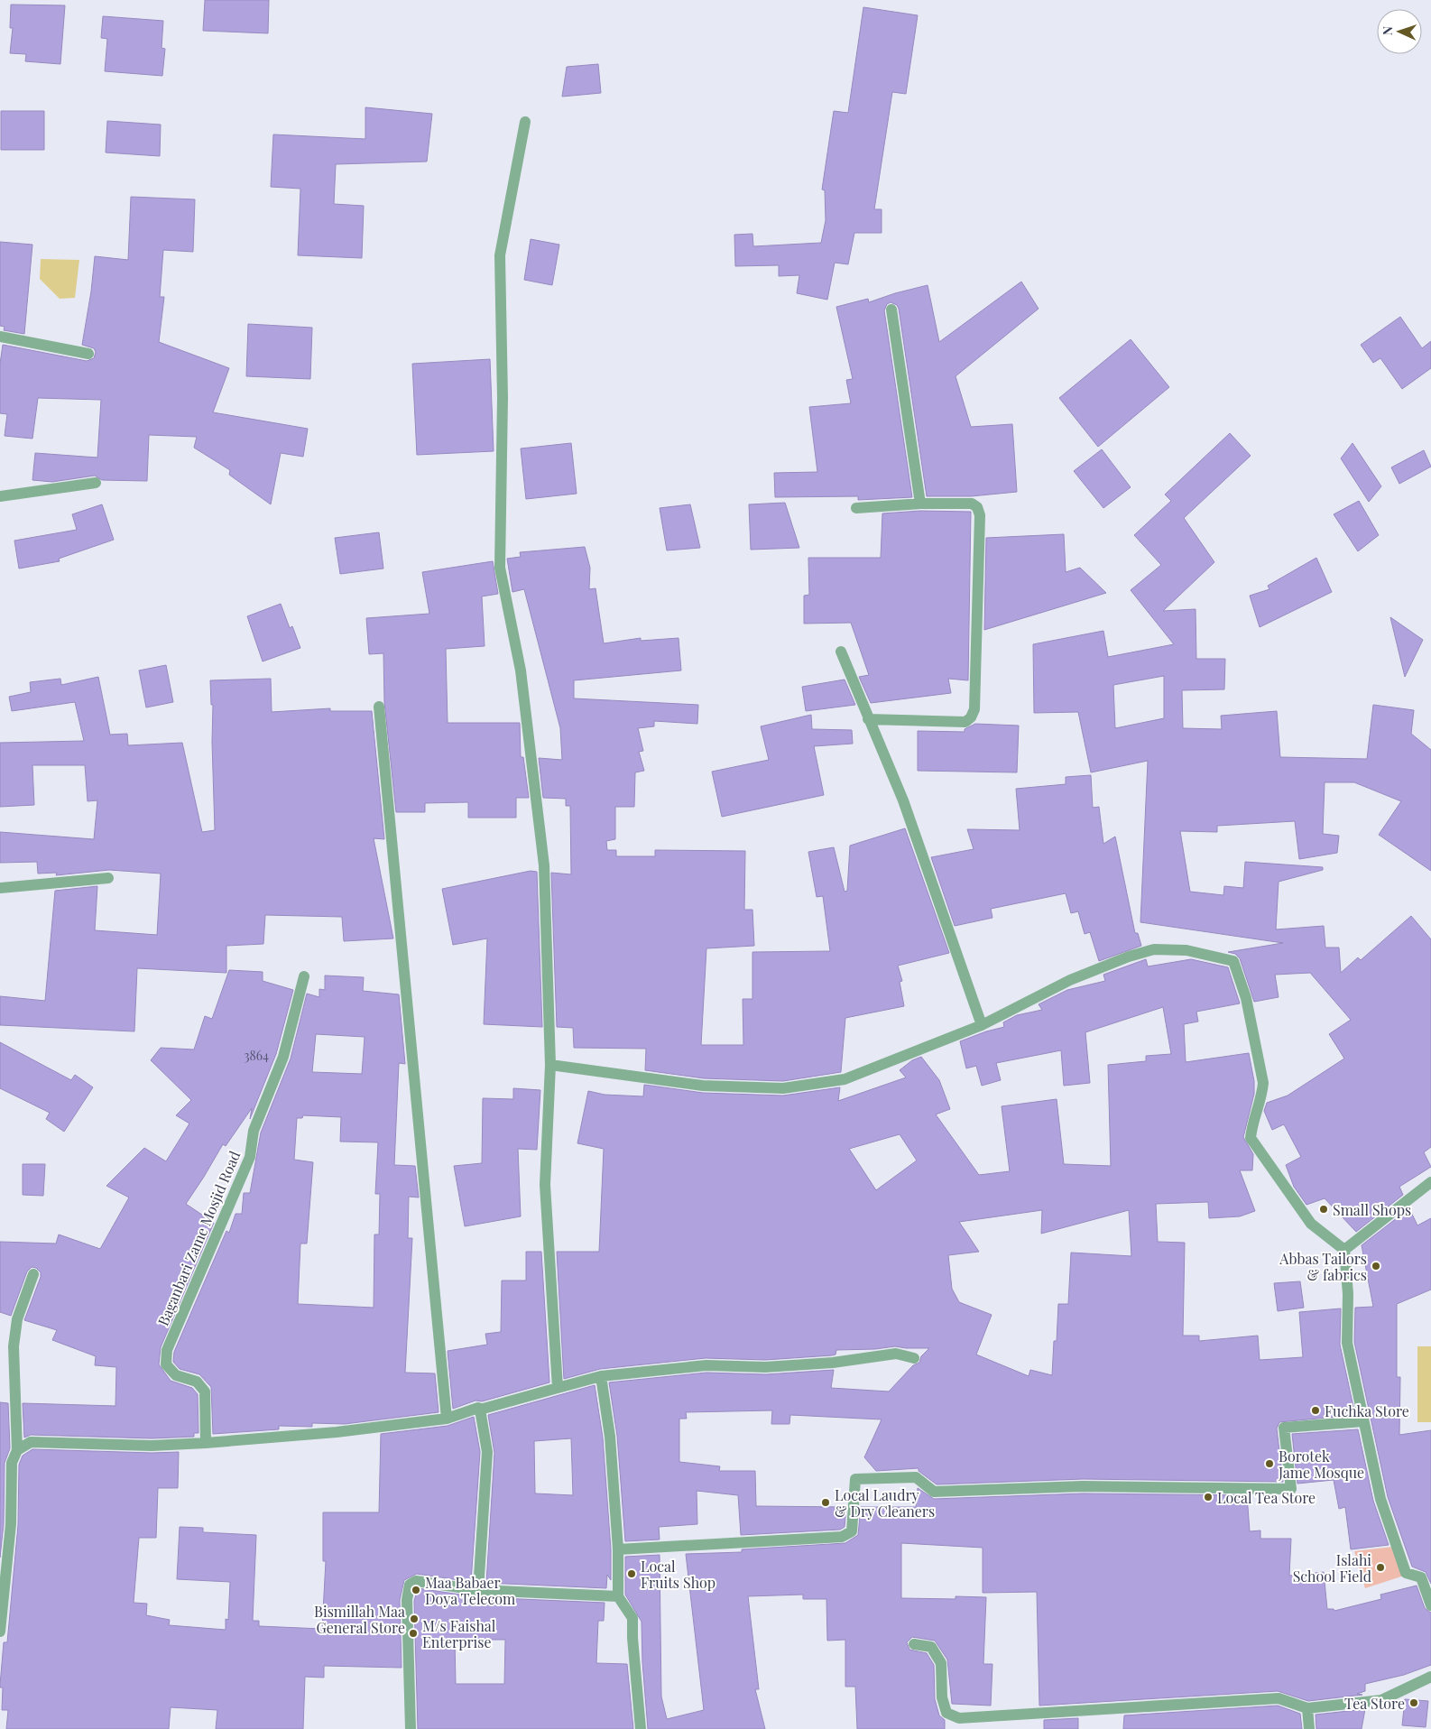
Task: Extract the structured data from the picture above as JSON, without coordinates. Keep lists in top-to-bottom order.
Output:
{
  "streets": {
    "street": ["Baganbari Zame Mosjid Road"]
  },
  "places": [
    "Small Shops",
    "Abbas Tailors & fabrics",
    "Fuchka Store",
    "Borotek Jame Mosque",
    "Local Tea Store",
    "Local Laudry & Dry Cleaners",
    "Islahi School Field",
    "Local Fruits Shop",
    "Maa Babaer Doya Telecom",
    "Bismillah Maa General Store",
    "M/s Faishal Enterprise",
    "Tea Store"
  ],
  "house_numbers": ["3864"],
  "north": "left"
}
